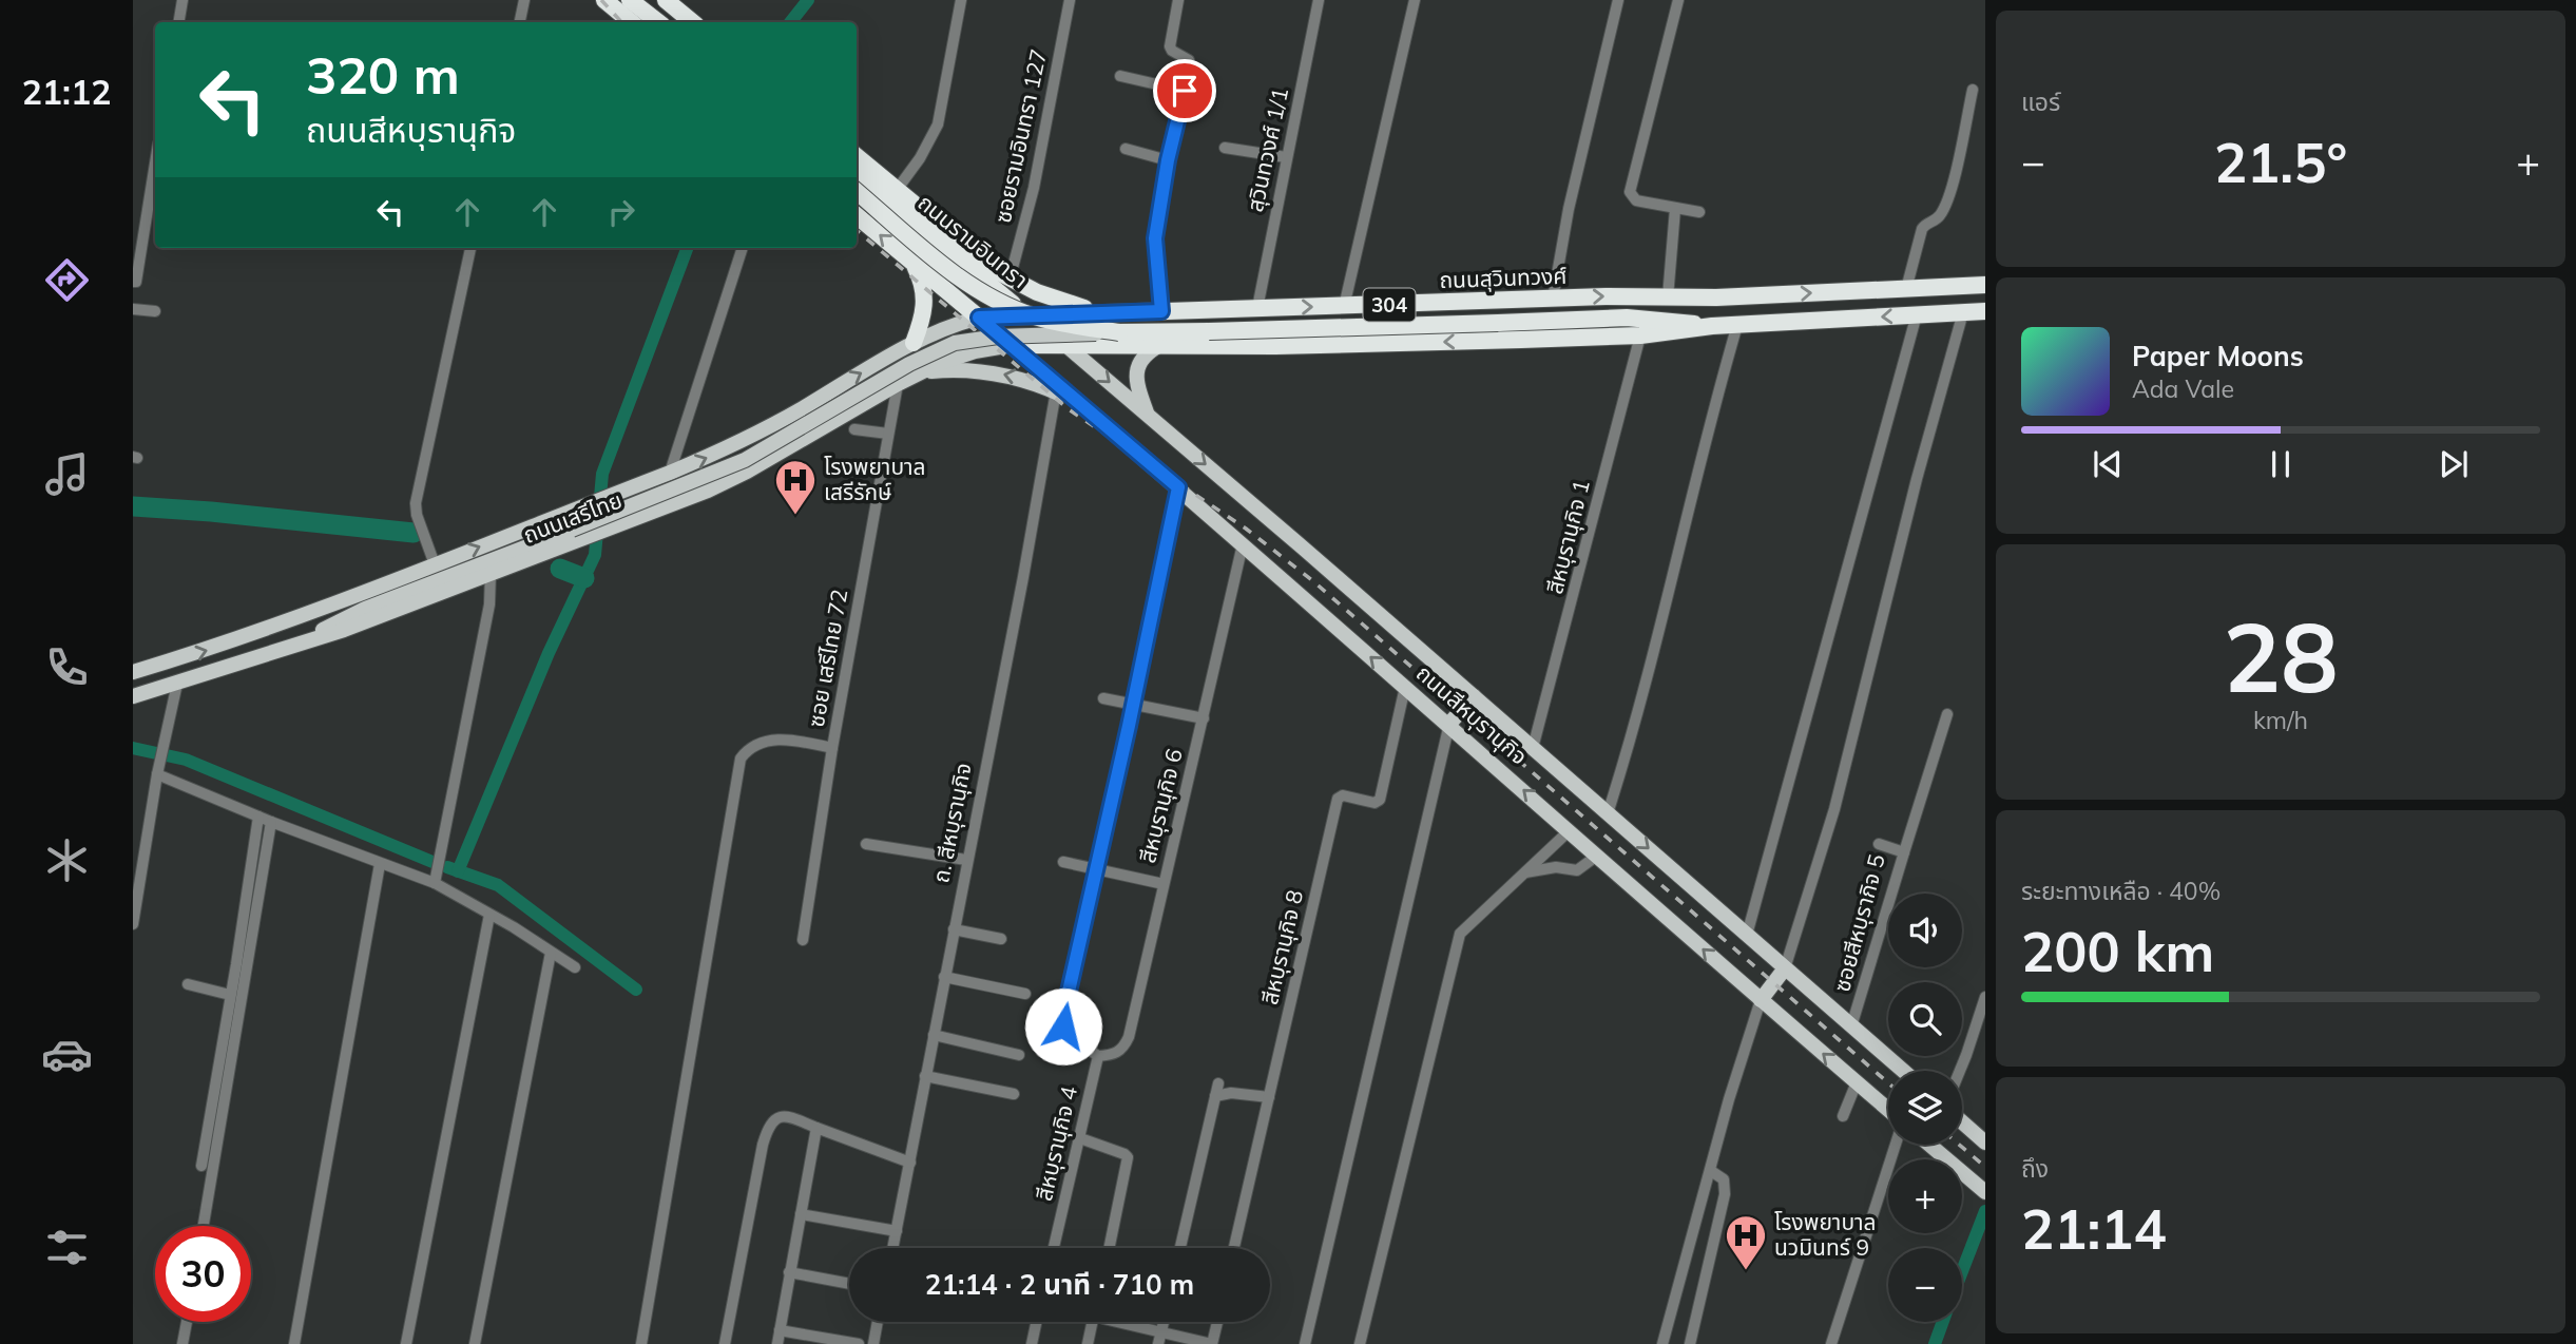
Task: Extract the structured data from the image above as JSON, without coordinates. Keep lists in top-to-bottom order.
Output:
{
  "streets": {
    "highway": ["ถนนรามอินทรา", "ถนนสุวินทวงศ์", "304"],
    "main road": ["ถนนเสรีไทย", "ถนนสีหบุรานุกิจ"],
    "street": [
      "ซอยรามอินทรา 127",
      "สุวินทวงศ์ 1/1",
      "สีหบุรานุกิจ 1",
      "ซอย เสรีไทย 72",
      "สีหบุรานุกิจ 6",
      "ถ. สีหบุรานุกิจ",
      "ซอยสีหบุรากิจ 5",
      "สีหบุรานุกิจ 8",
      "สีหบุรานุกิจ 4"
    ]
  },
  "crossings": [
    ["สุวินทวงศ์ 1/1", "ถนนสุวินทวงศ์"],
    ["ถนนรามอินทรา", "ถนนสุวินทวงศ์"],
    ["ถนนรามอินทรา", "304"],
    ["ถนนรามอินทรา", "ถนนสีหบุรานุกิจ"],
    ["ถนนสุวินทวงศ์", "ถนนเสรีไทย"],
    ["304", "ถนนเสรีไทย"],
    ["304", "สีหบุรานุกิจ 1"],
    ["304", "ถนนสีหบุรานุกิจ"],
    ["ถนนเสรีไทย", "ซอย เสรีไทย 72"],
    ["ถนนเสรีไทย", "ถนนสีหบุรานุกิจ"],
    ["สีหบุรานุกิจ 1", "ถนนสีหบุรานุกิจ"],
    ["ถนนสีหบุรานุกิจ", "สีหบุรานุกิจ 6"],
    ["ถนนสีหบุรานุกิจ", "ซอยสีหบุรากิจ 5"],
    ["ถนนสีหบุรานุกิจ", "สีหบุรานุกิจ 8"],
    ["สีหบุรานุกิจ 6", "สีหบุรานุกิจ 4"]
  ],
  "places": {
    "hospital": ["โรงพยาบาล เสรีรักษ์", "โรงพยาบาล นวมินทร์ 9"]
  },
  "page": {
    "tabs": "21:12",
    "tile": [
      "แอร์",
      ["28", "km/h"],
      ["ระยะทางเหลือ · 40%", "200 km"],
      ["ถึง", "21:14"]
    ],
    "turn": ["320 m", "ถนนสีหบุรานุกิจ"],
    "heat": ["−", "21.5°", "+"],
    "song": ["Paper Moons", "Ada Vale"],
    "map_buttons": ["+", "−"],
    "limit": "30",
    "trip": "21:14 · 2 นาที · 710 m"
  }
}
